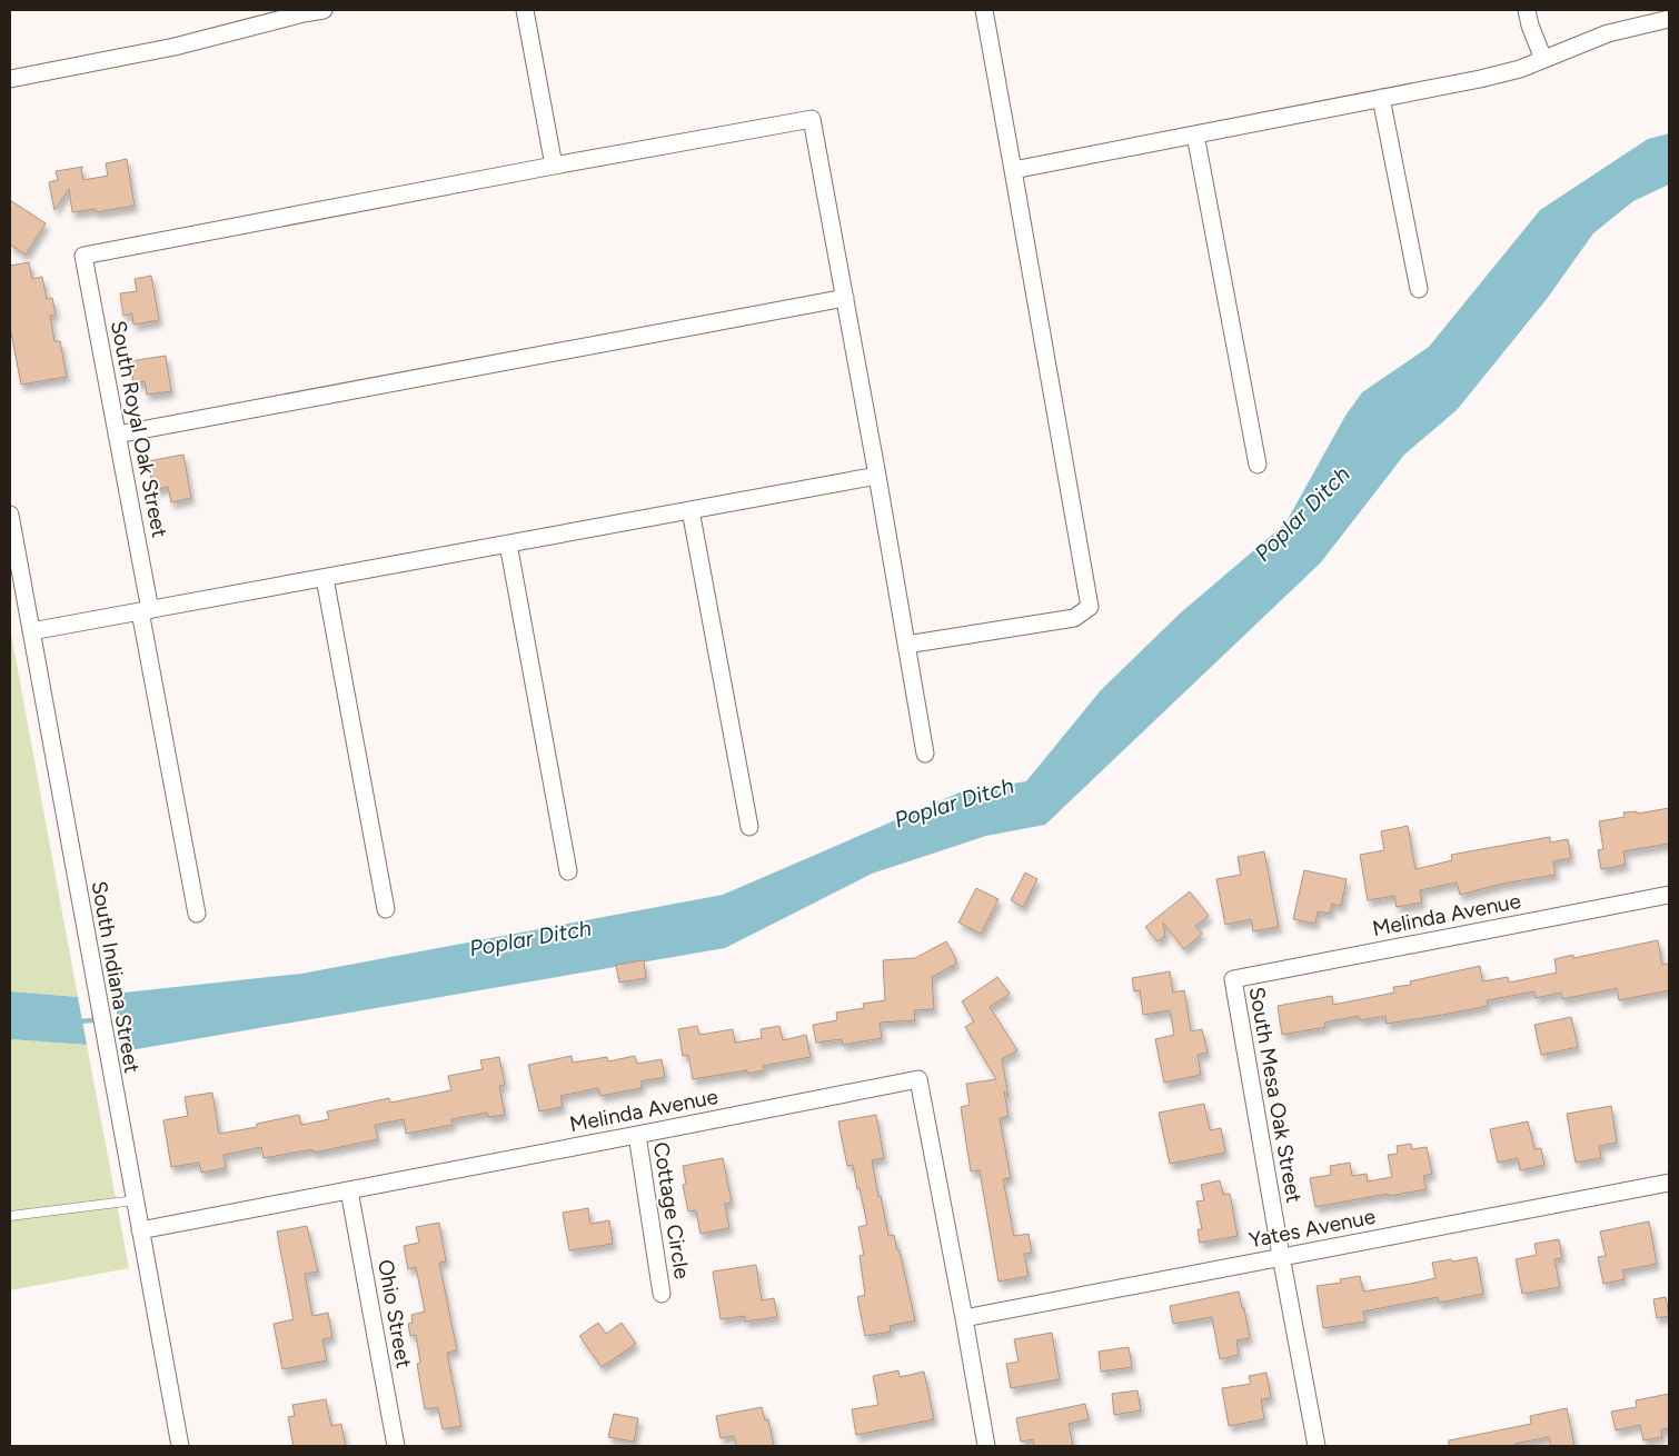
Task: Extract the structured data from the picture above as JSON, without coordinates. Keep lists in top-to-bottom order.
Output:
{
  "streets": {
    "street": [
      "South Royal Oak Street",
      "Melinda Avenue",
      "South Indiana Street",
      "South Mesa Oak Street",
      "Cottage Circle",
      "Yates Avenue",
      "Ohio Street"
    ]
  },
  "crossings": [
    ["Melinda Avenue", "South Indiana Street"],
    ["Melinda Avenue", "South Mesa Oak Street"],
    ["Melinda Avenue", "Cottage Circle"],
    ["Melinda Avenue", "Yates Avenue"],
    ["Melinda Avenue", "Ohio Street"],
    ["South Mesa Oak Street", "Yates Avenue"]
  ],
  "water": ["Poplar Ditch"]
}
